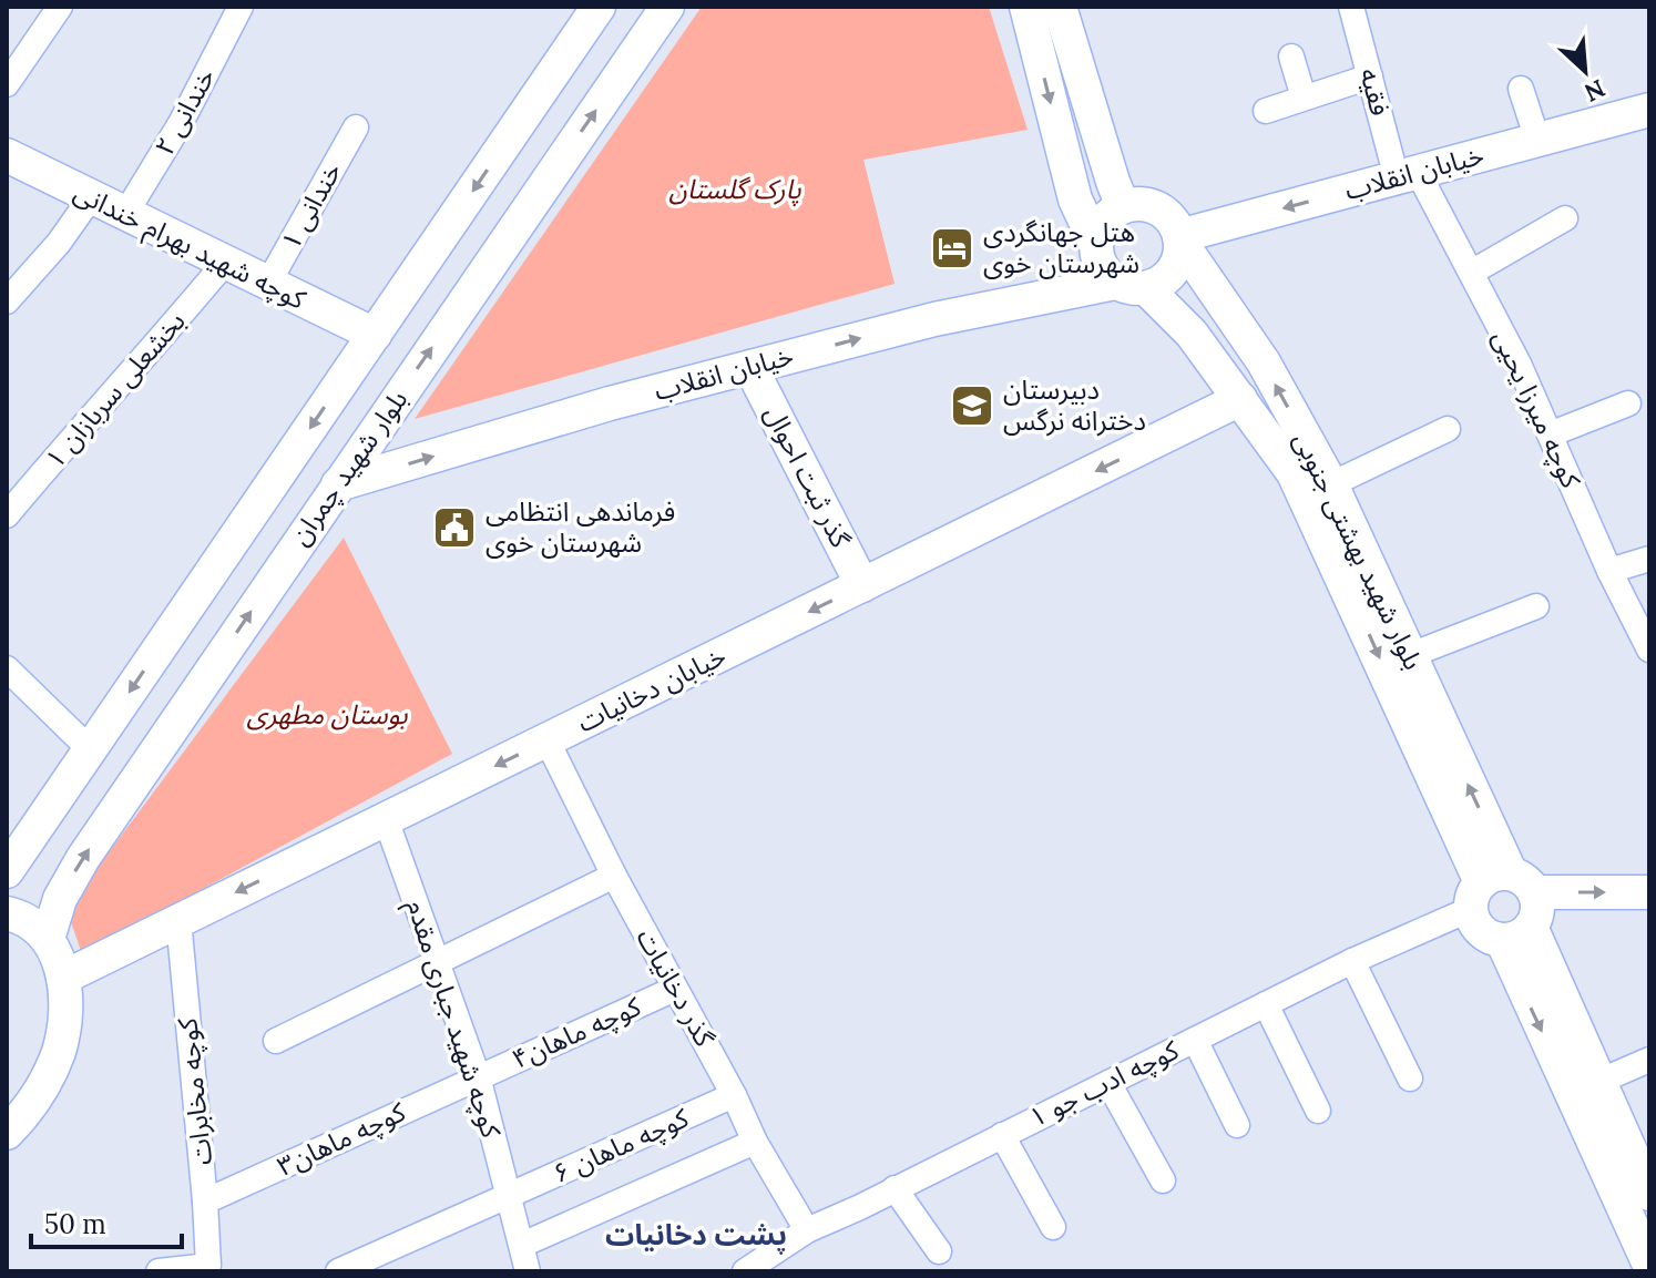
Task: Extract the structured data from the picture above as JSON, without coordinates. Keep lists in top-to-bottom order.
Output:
{
  "streets": {
    "main road": [
      "خیابان انقلاب",
      "کوچه شهید بهرام خندانی",
      "بلوار شهید چمران",
      "گذر ثبت احوال",
      "بلوار شهید بهشتی جنوبی",
      "خیابان دخانیات"
    ],
    "street": [
      "فقیه",
      "خندانی ۲",
      "خندانی ۱",
      "بخشعلی سربازان ۱",
      "کوچه میرزا یحیی",
      "گذر دخانیات",
      "کوچه شهید جباری مقدم",
      "کوچه ماهان۴",
      "کوچه ادب جو ۱",
      "کوچه مخابرات",
      "کوچه ماهان۳",
      "کوچه ماهان ۶"
    ]
  },
  "crossings": [
    ["فقیه", "خیابان انقلاب"],
    ["فقیه", "کوچه میرزا یحیی"],
    ["خندانی ۲", "کوچه شهید بهرام خندانی"],
    ["خیابان انقلاب", "کوچه میرزا یحیی"],
    ["خیابان انقلاب", "بلوار شهید چمران"],
    ["خیابان انقلاب", "گذر ثبت احوال"],
    ["خیابان انقلاب", "بلوار شهید بهشتی جنوبی"],
    ["خندانی ۱", "کوچه شهید بهرام خندانی"],
    ["کوچه شهید بهرام خندانی", "بخشعلی سربازان ۱"],
    ["کوچه شهید بهرام خندانی", "بلوار شهید چمران"],
    ["گذر ثبت احوال", "خیابان دخانیات"],
    ["بلوار شهید بهشتی جنوبی", "خیابان دخانیات"],
    ["بلوار شهید بهشتی جنوبی", "کوچه ادب جو ۱"],
    ["خیابان دخانیات", "گذر دخانیات"],
    ["خیابان دخانیات", "کوچه شهید جباری مقدم"],
    ["خیابان دخانیات", "کوچه مخابرات"],
    ["گذر دخانیات", "کوچه ماهان۴"],
    ["گذر دخانیات", "کوچه ادب جو ۱"],
    ["گذر دخانیات", "کوچه ماهان ۶"],
    ["کوچه شهید جباری مقدم", "کوچه ماهان۴"],
    ["کوچه شهید جباری مقدم", "کوچه ماهان۳"],
    ["کوچه شهید جباری مقدم", "کوچه ماهان ۶"],
    ["کوچه ماهان۴", "کوچه ماهان۳"],
    ["کوچه مخابرات", "کوچه ماهان۳"]
  ],
  "one_way": ["خیابان دخانیات"],
  "districts": ["پشت دخانیات"],
  "parks": ["پارک گلستان", "بوستان مطهری"],
  "places": {
    "hotel": ["هتل جهانگردی شهرستان خوی"],
    "school or university": ["دبیرستان دخترانه نرگس"],
    "public building": ["فرماندهی انتظامی شهرستان خوی"]
  },
  "scale_bar": "50 m",
  "north": "bottom right"
}
